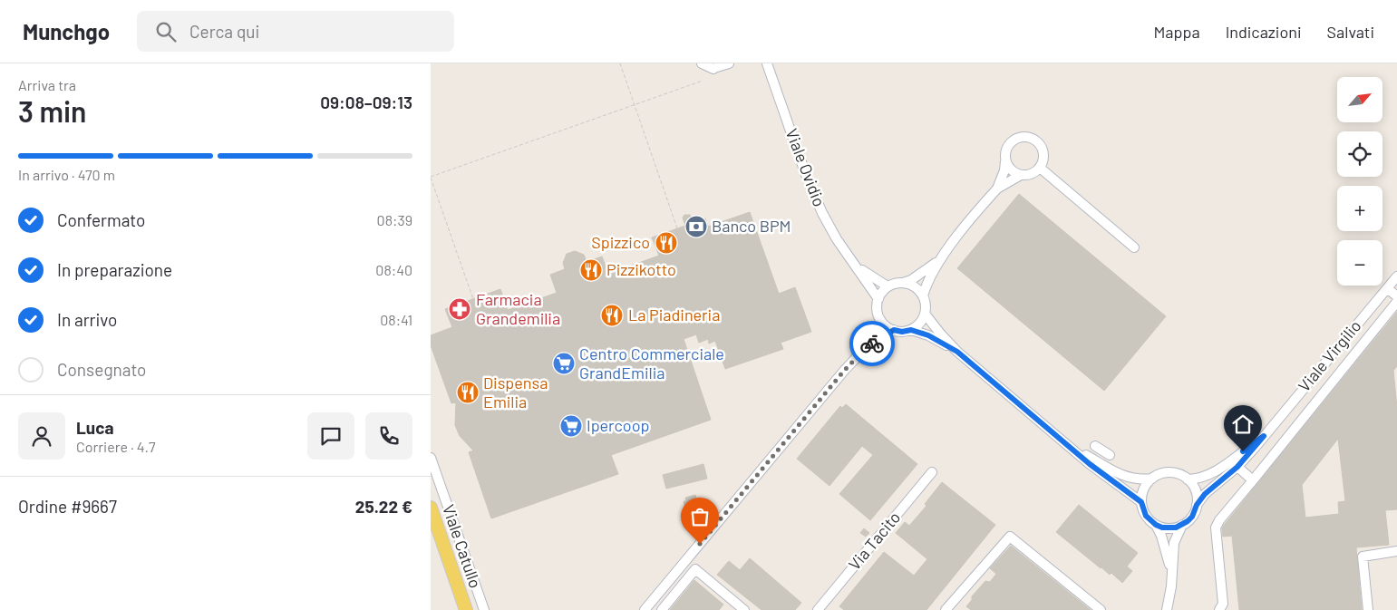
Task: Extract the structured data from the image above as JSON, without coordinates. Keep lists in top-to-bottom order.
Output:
{
  "streets": {
    "street": [
      "Viale Ovidio",
      "Viale Virgilio",
      "Via Tacito",
      "Viale Catullo"
    ]
  },
  "places": {
    "bank": ["Banco BPM"],
    "restaurant": [
      "Spizzico",
      "Pizzikotto",
      "La Piadineria",
      "Dispensa Emilia"
    ],
    "pharmacy": ["Farmacia Grandemilia"],
    "supermarket": ["Centro Commerciale GrandEmilia", "Ipercoop"]
  },
  "north": "top right",
  "page": {
    "header": "Munchgo",
    "search": "Cerca qui",
    "nav": ["Mappa", "Indicazioni", "Salvati"],
    "heading": ["3 min", "Arriva tra", "09:08–09:13"],
    "panel": [
      "Luca",
      "Corriere · 4.7",
      "Ordine #9667",
      "25.22 €"
    ],
    "map_buttons": ["+", "−"],
    "bar": "In arrivo · 470 m",
    "list": [
      ["Confermato", "08:39"],
      ["In preparazione", "08:40"],
      ["In arrivo", "08:41"],
      "Consegnato"
    ]
  }
}
